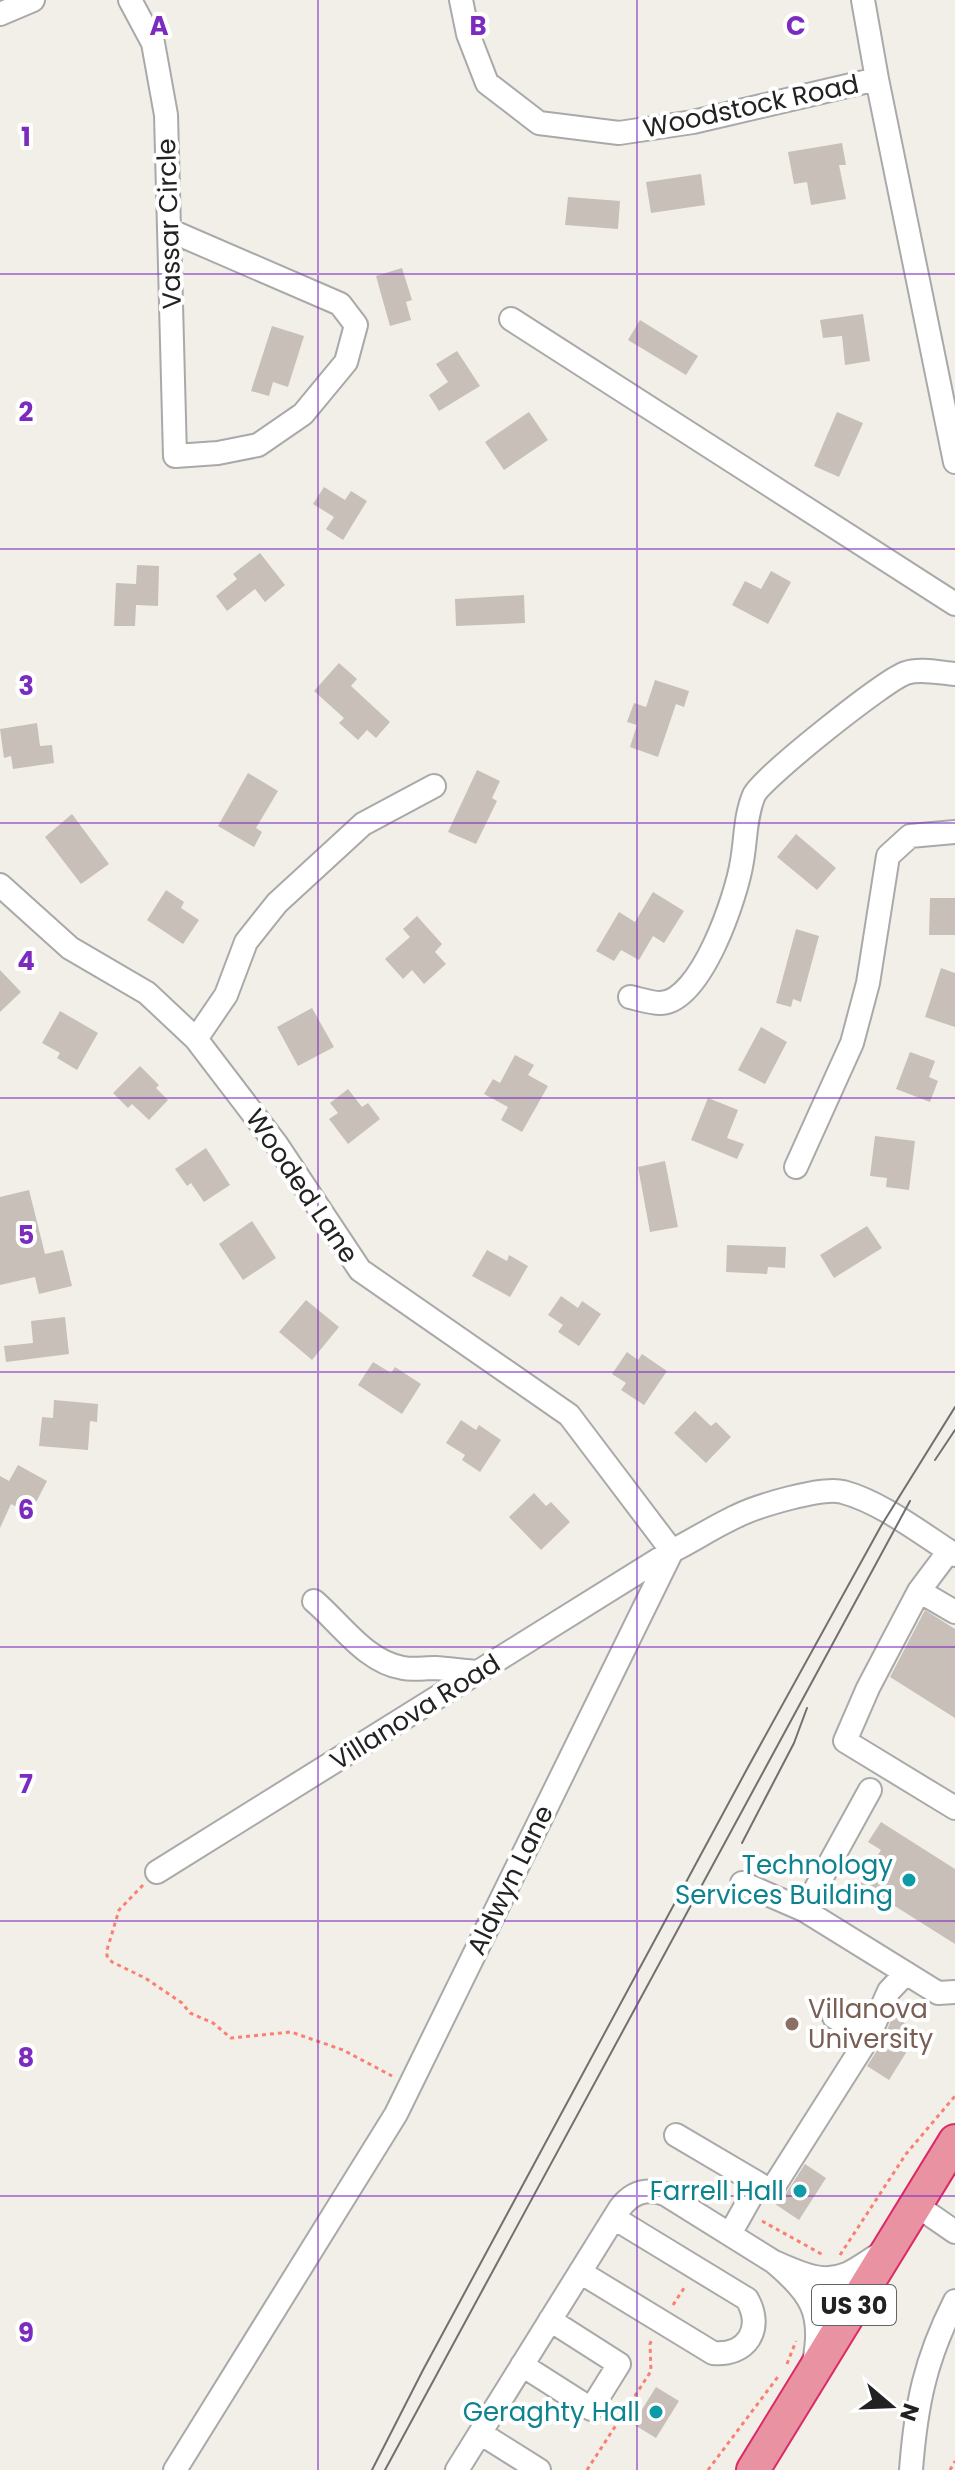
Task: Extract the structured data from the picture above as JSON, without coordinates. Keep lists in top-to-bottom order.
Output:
{
  "streets": {
    "highway": ["US 30"],
    "street": [
      "Woodstock Road",
      "Vassar Circle",
      "Wooded Lane",
      "Villanova Road",
      "Aldwyn Lane"
    ]
  },
  "crossings": [
    ["Wooded Lane", "Villanova Road"],
    ["Wooded Lane", "Aldwyn Lane"],
    ["Villanova Road", "Aldwyn Lane"]
  ],
  "places": [
    "Technology Services Building",
    "Villanova University",
    "Farrell Hall",
    "Geraghty Hall"
  ],
  "north": "right",
  "grid": {
    "columns": ["A", "B", "C"],
    "rows": [
      "1",
      "2",
      "3",
      "4",
      "5",
      "6",
      "7",
      "8",
      "9"
    ]
  }
}
